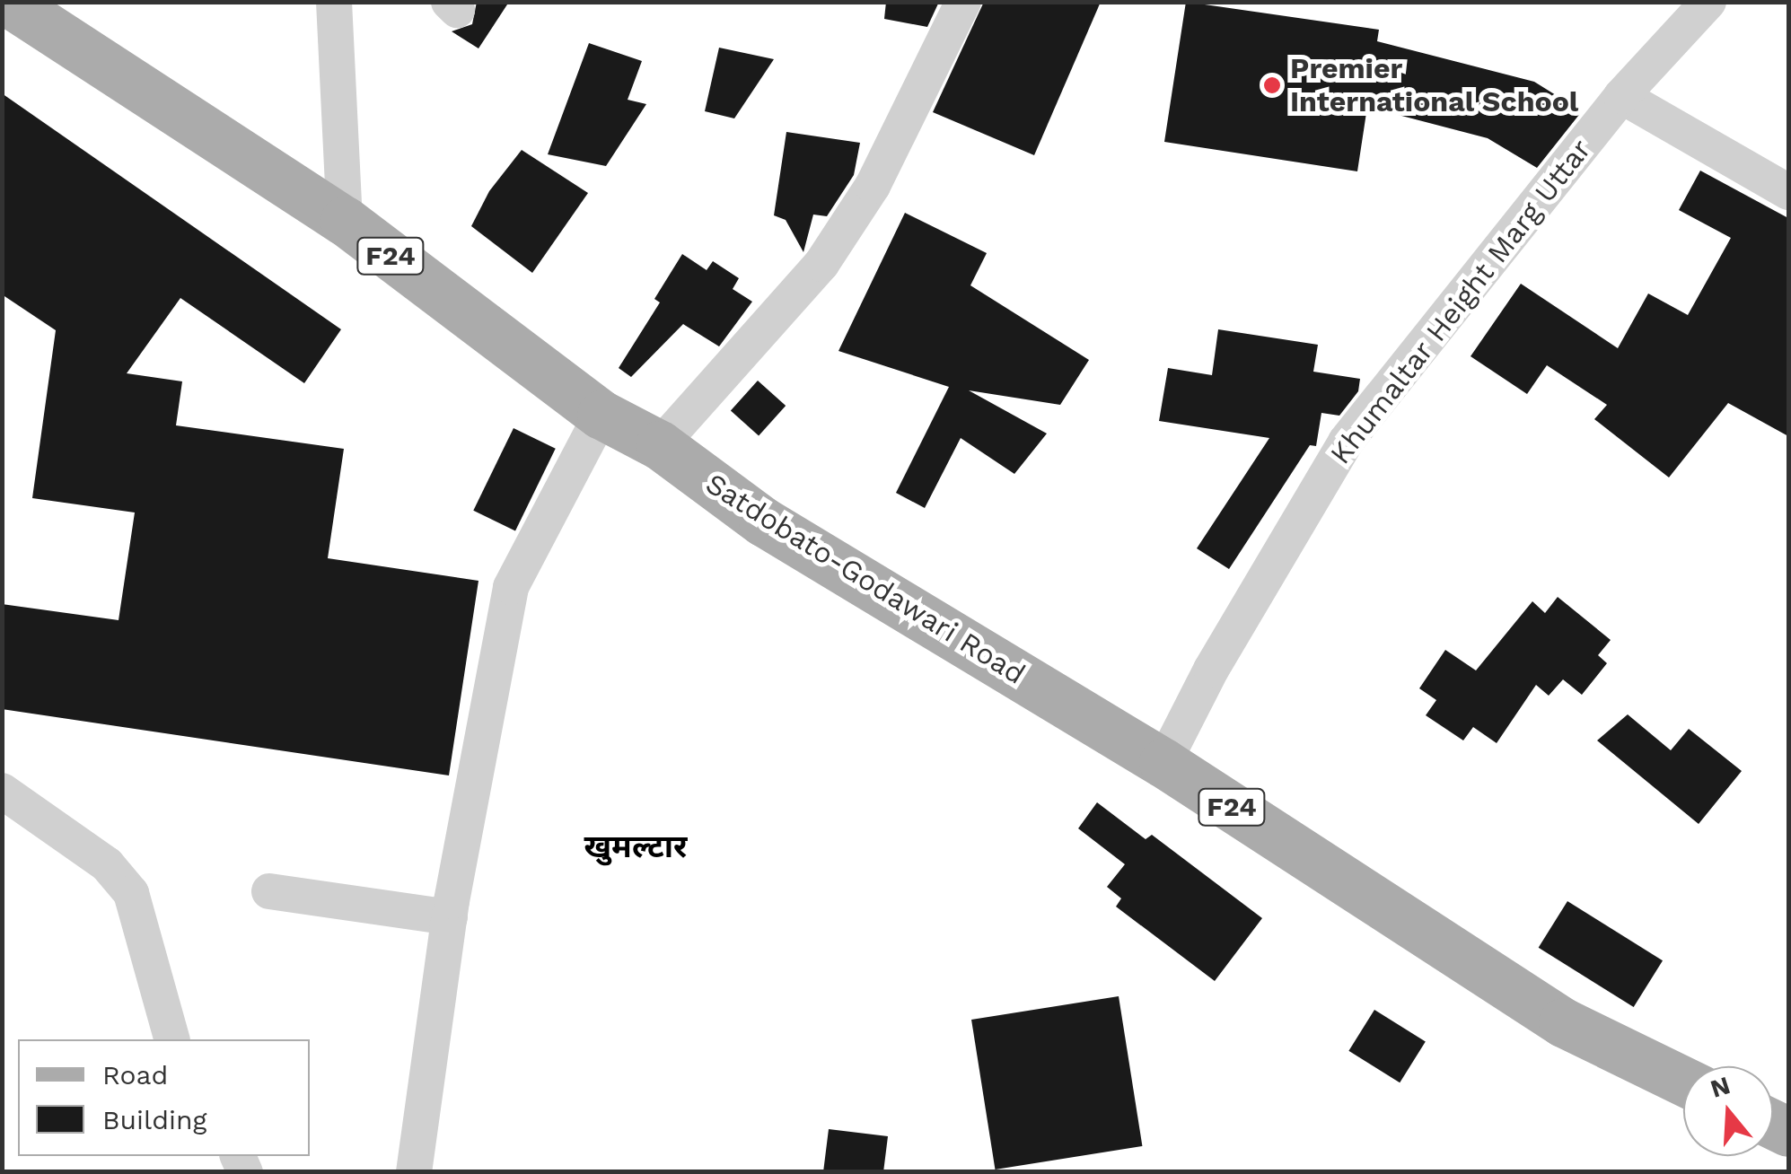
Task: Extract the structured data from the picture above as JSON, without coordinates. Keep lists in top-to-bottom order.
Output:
{
  "streets": {
    "main road": ["F24", "Satdobato-Godawari Road"],
    "street": ["Khumaltar Height Marg Uttar"]
  },
  "crossings": [
    ["Khumaltar Height Marg Uttar", "Satdobato-Godawari Road"]
  ],
  "districts": ["खुमल्टार"],
  "places": ["Premier International School"],
  "legend": ["Road", "Building"],
  "north": "top"
}
